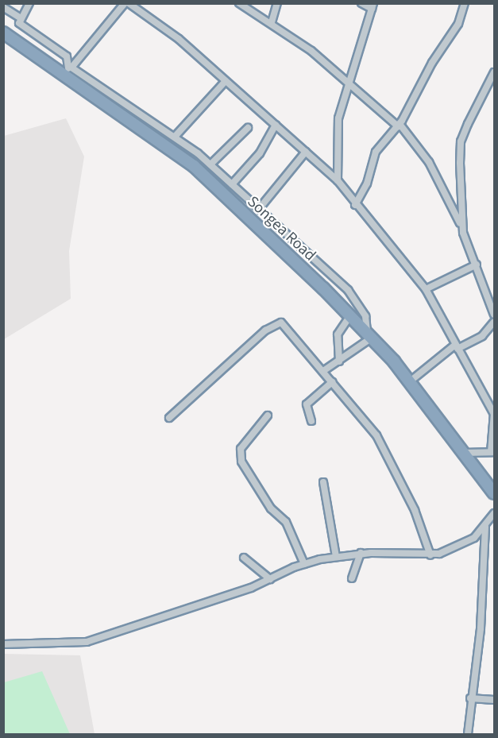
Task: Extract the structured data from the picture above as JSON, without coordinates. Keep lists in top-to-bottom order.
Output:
{
  "streets": {
    "highway": ["Songea Road"]
  }
}
